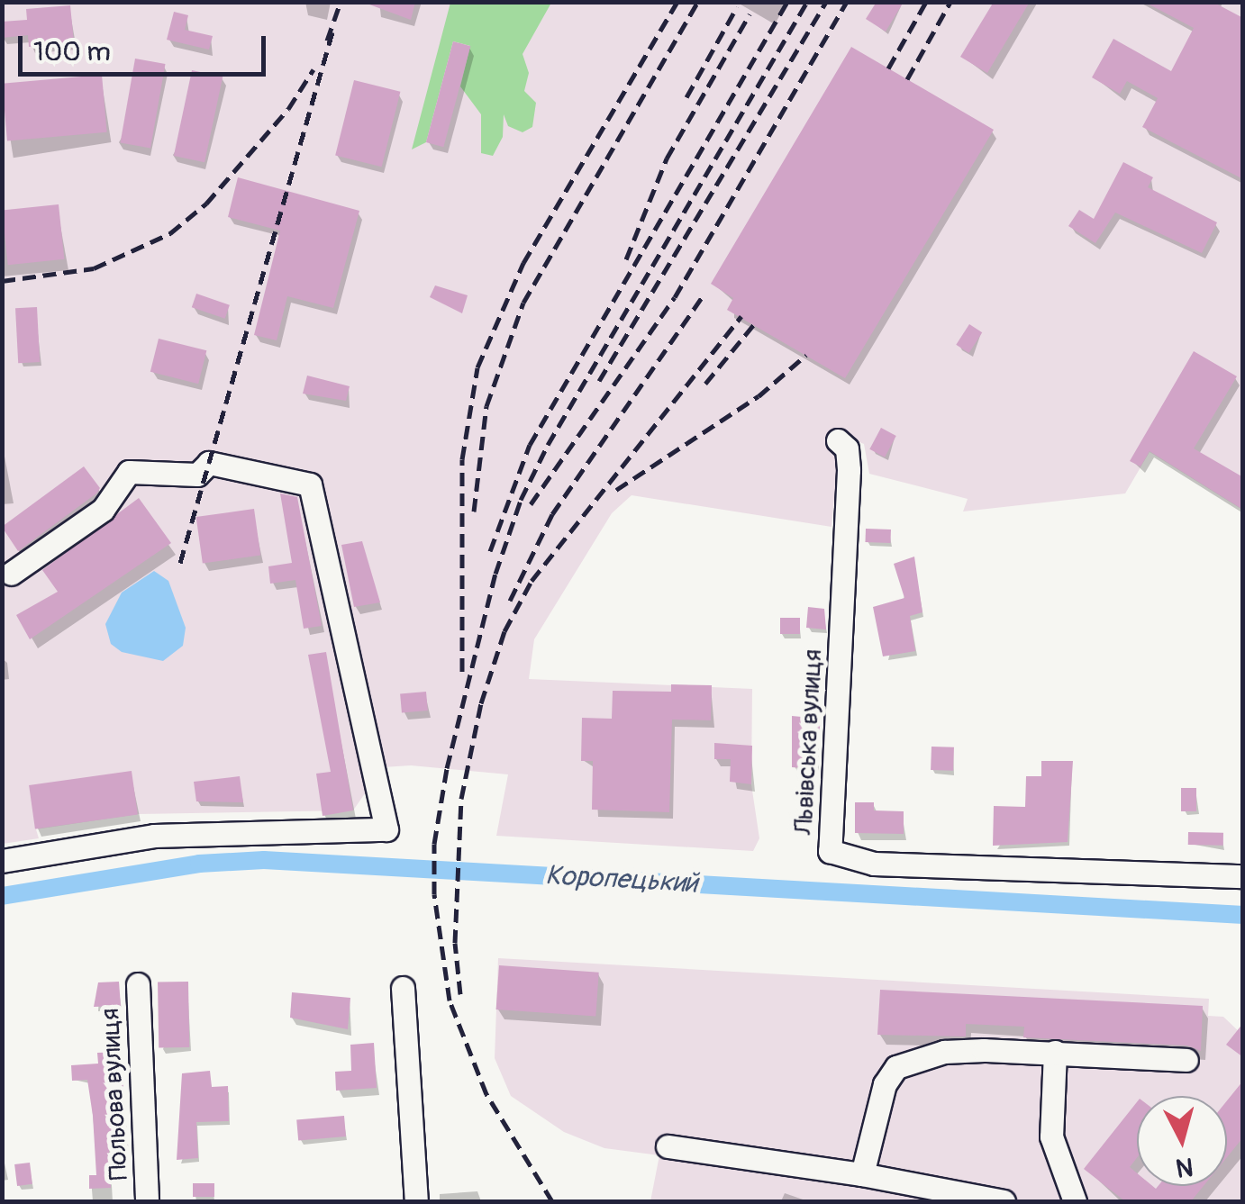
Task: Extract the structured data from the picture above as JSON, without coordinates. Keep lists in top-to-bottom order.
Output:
{
  "streets": {
    "street": ["Львівська вулиця", "Польова вулиця"]
  },
  "water": ["Коропецький"],
  "scale_bar": "100 m",
  "north": "bottom"
}
